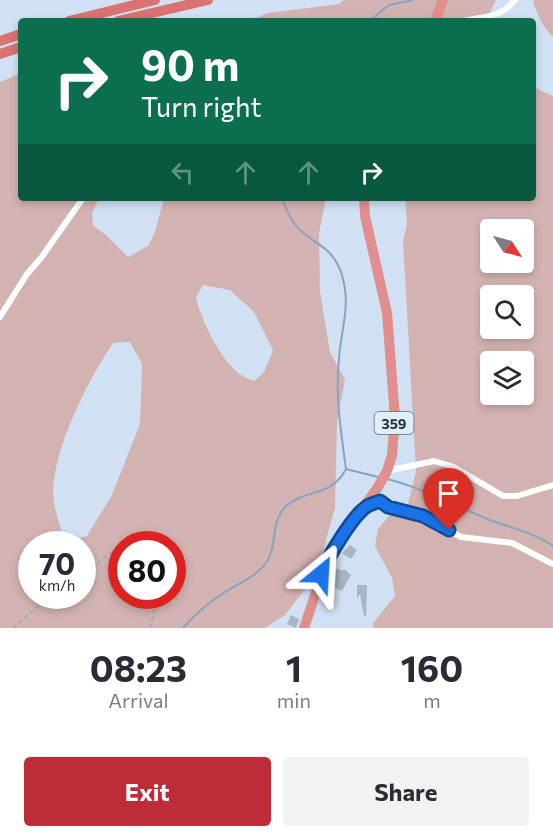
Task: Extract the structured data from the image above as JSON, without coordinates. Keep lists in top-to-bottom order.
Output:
{
  "streets": {
    "highway": ["359"]
  },
  "north": "bottom right",
  "page": {
    "turn": ["90 m", "Turn right"],
    "speed": "70 km/h",
    "limit": "80",
    "eta": [
      "08:23",
      "Arrival",
      "1",
      "min",
      "160",
      "m"
    ],
    "buttons": ["Exit", "Share"]
  }
}
